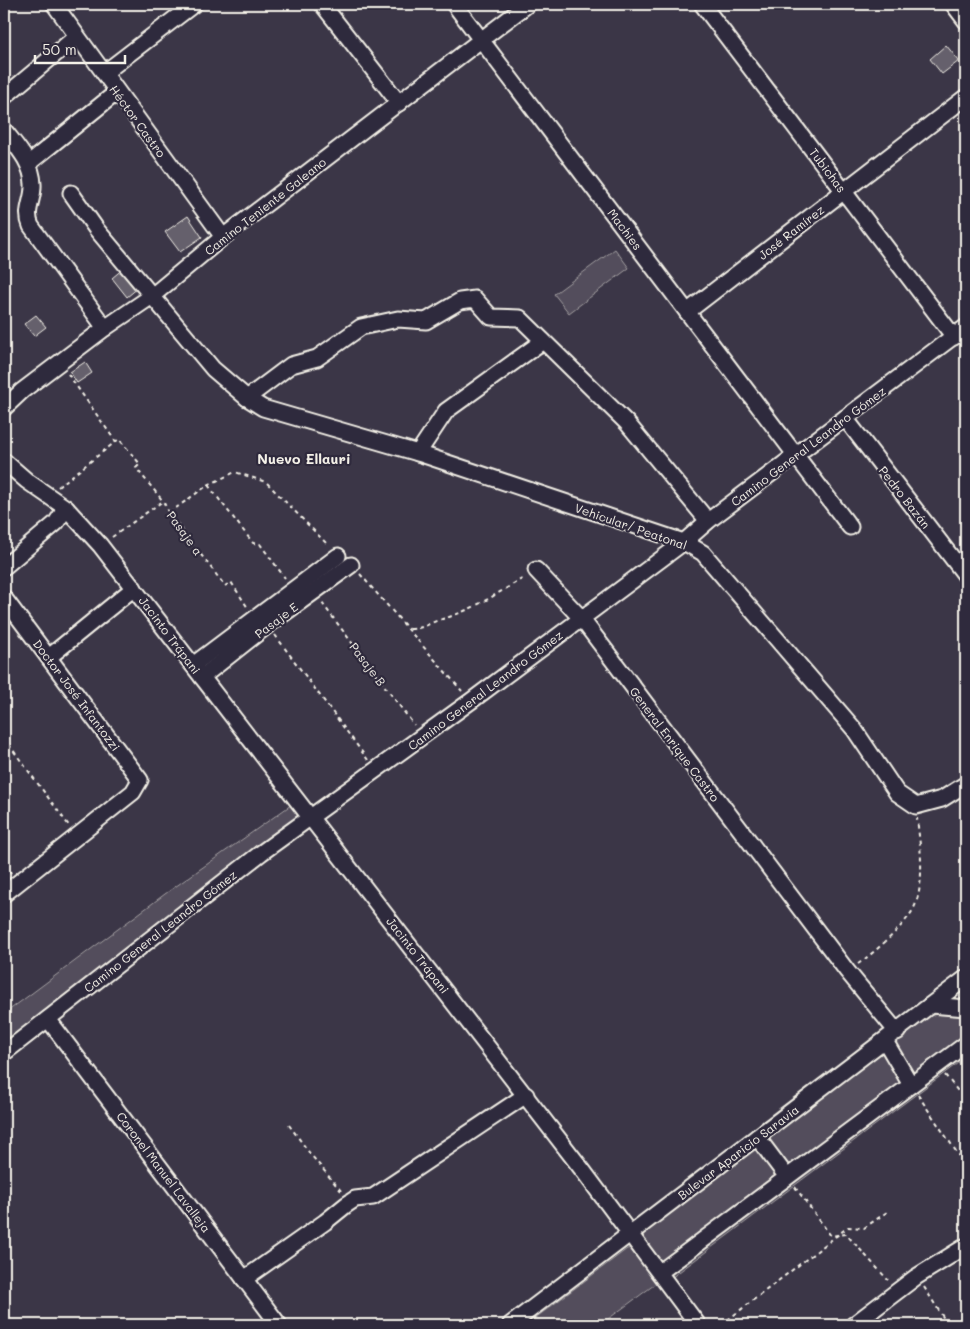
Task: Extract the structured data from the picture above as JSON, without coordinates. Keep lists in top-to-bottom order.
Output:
{
  "streets": {
    "street": [
      "Héctor Castro",
      "Tubichas",
      "Camino Teniente Galeano",
      "Machies",
      "José Ramírez",
      "Camino General Leandro Gómez",
      "Pedro Bazán",
      "Vehicular/ Peatonal",
      "Pasaje E",
      "Jacinto Trápani",
      "Doctor José Infantozzi",
      "General Enrique Castro",
      "Bulevar Aparicio Saravia",
      "Coronel Manuel Lavalleja"
    ],
    "path": ["Pasaje a", "Pasaje B"]
  },
  "crossings": [
    ["Héctor Castro", "Camino Teniente Galeano"],
    ["Tubichas", "José Ramírez"],
    ["Tubichas", "Camino General Leandro Gómez"],
    ["Camino Teniente Galeano", "Machies"],
    ["Camino Teniente Galeano", "Vehicular/ Peatonal"],
    ["Machies", "José Ramírez"],
    ["Machies", "Camino General Leandro Gómez"],
    ["Camino General Leandro Gómez", "Pedro Bazán"],
    ["Camino General Leandro Gómez", "Vehicular/ Peatonal"],
    ["Camino General Leandro Gómez", "Jacinto Trápani"],
    ["Camino General Leandro Gómez", "Pasaje B"],
    ["Camino General Leandro Gómez", "General Enrique Castro"],
    ["Camino General Leandro Gómez", "Coronel Manuel Lavalleja"],
    ["Pasaje a", "Pasaje E"],
    ["Pasaje E", "Jacinto Trápani"],
    ["Pasaje E", "Pasaje B"],
    ["Jacinto Trápani", "Doctor José Infantozzi"],
    ["Jacinto Trápani", "Bulevar Aparicio Saravia"],
    ["General Enrique Castro", "Bulevar Aparicio Saravia"]
  ],
  "districts": ["Nuevo Ellauri"],
  "scale_bar": "50 m"
}
